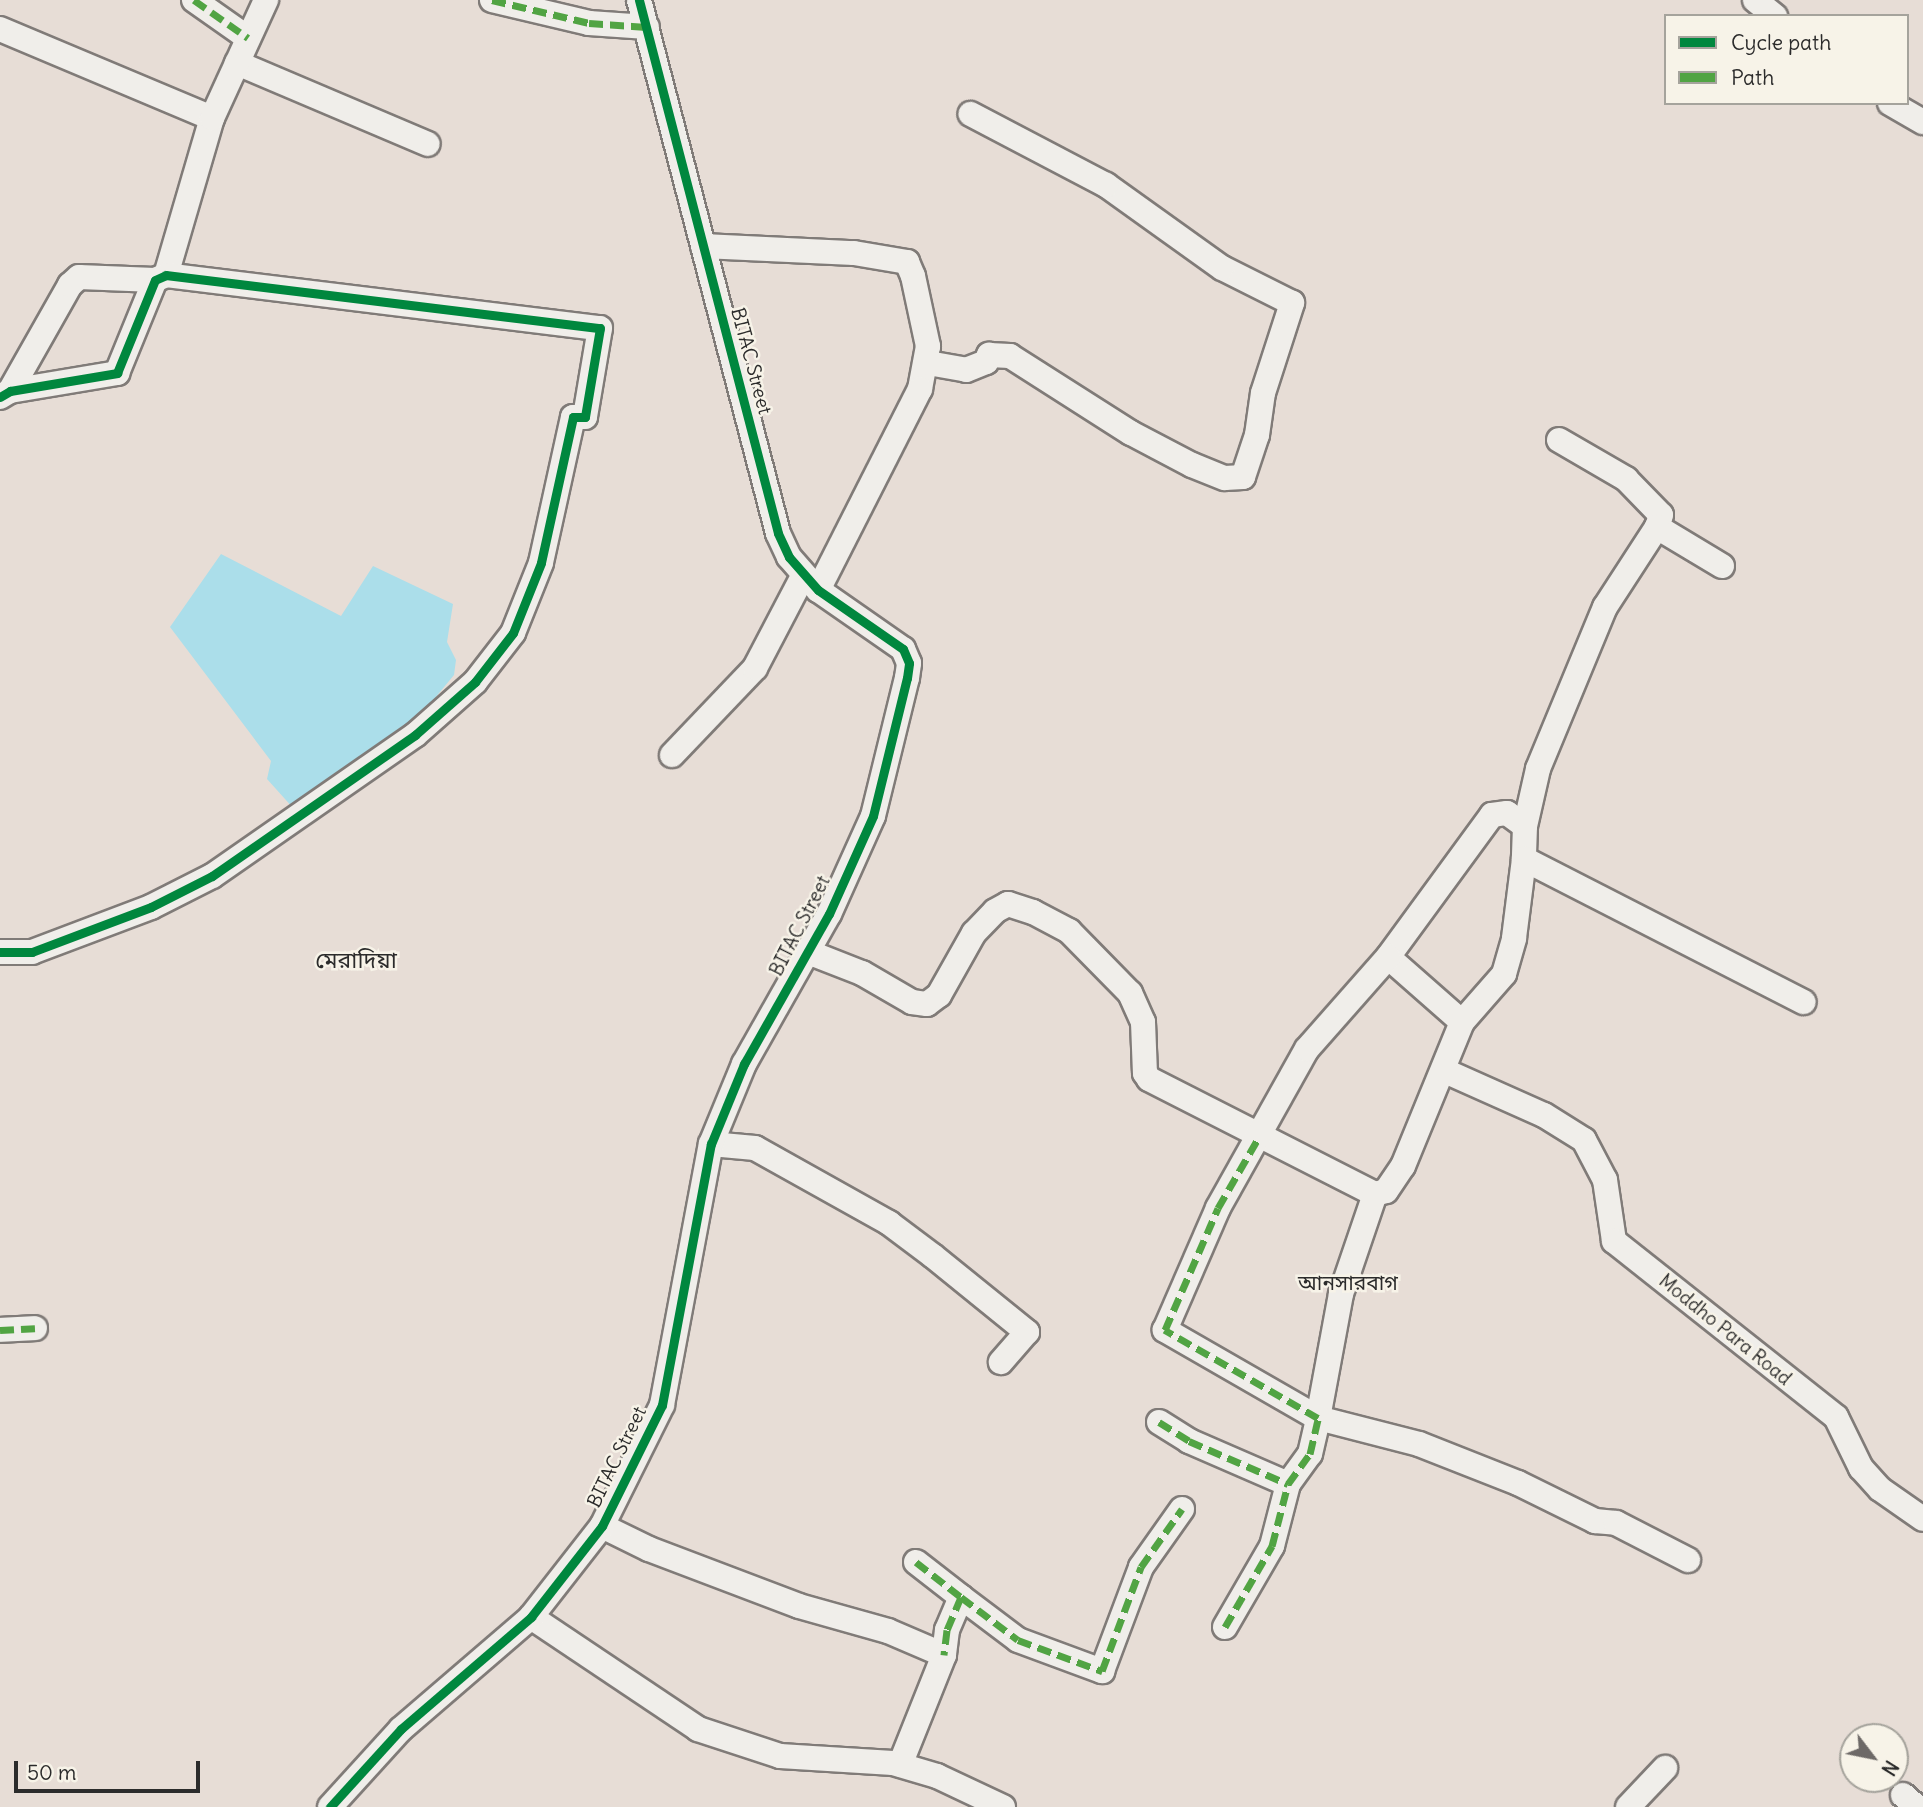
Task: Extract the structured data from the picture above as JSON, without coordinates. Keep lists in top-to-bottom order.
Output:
{
  "streets": {
    "street": ["BITAC Street", "Moddho Para Road"]
  },
  "districts": ["মেরাদিয়া", "আনসারবাগ"],
  "legend": ["Cycle path", "Path"],
  "scale_bar": "50 m",
  "north": "bottom right"
}
